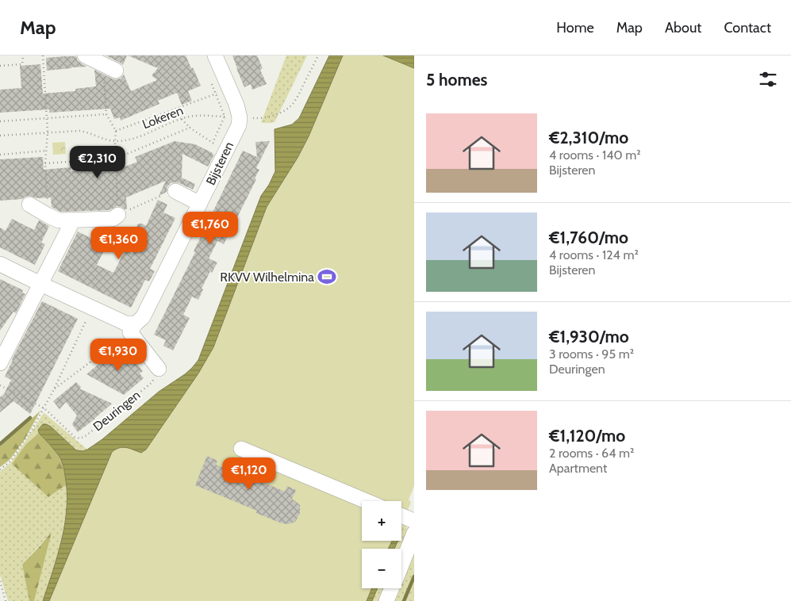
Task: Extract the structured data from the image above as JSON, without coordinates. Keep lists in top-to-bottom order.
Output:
{
  "streets": {
    "street": ["Bijsteren"],
    "path": ["Lokeren", "Deuringen"]
  },
  "crossings": [
    ["Lokeren", "Bijsteren"]
  ],
  "places": {
    "sports": ["RKVV Wilhelmina"]
  },
  "page": {
    "header": "Map",
    "nav": [
      "Home",
      "Map",
      "About",
      "Contact"
    ],
    "heading": "5 homes",
    "list": [
      {
        "name": "€2,310/mo",
        "note": "4 rooms · 140 m² · Bijsteren"
      },
      {
        "name": "€1,760/mo",
        "note": "4 rooms · 124 m² · Bijsteren"
      },
      {
        "name": "€1,930/mo",
        "note": "3 rooms · 95 m² · Deuringen"
      },
      {
        "name": "€1,120/mo",
        "note": "2 rooms · 64 m² · Apartment"
      }
    ],
    "price": [
      "€2,310",
      "€1,760",
      "€1,360",
      "€1,930",
      "€1,120"
    ],
    "map_buttons": ["+", "−"]
  }
}
